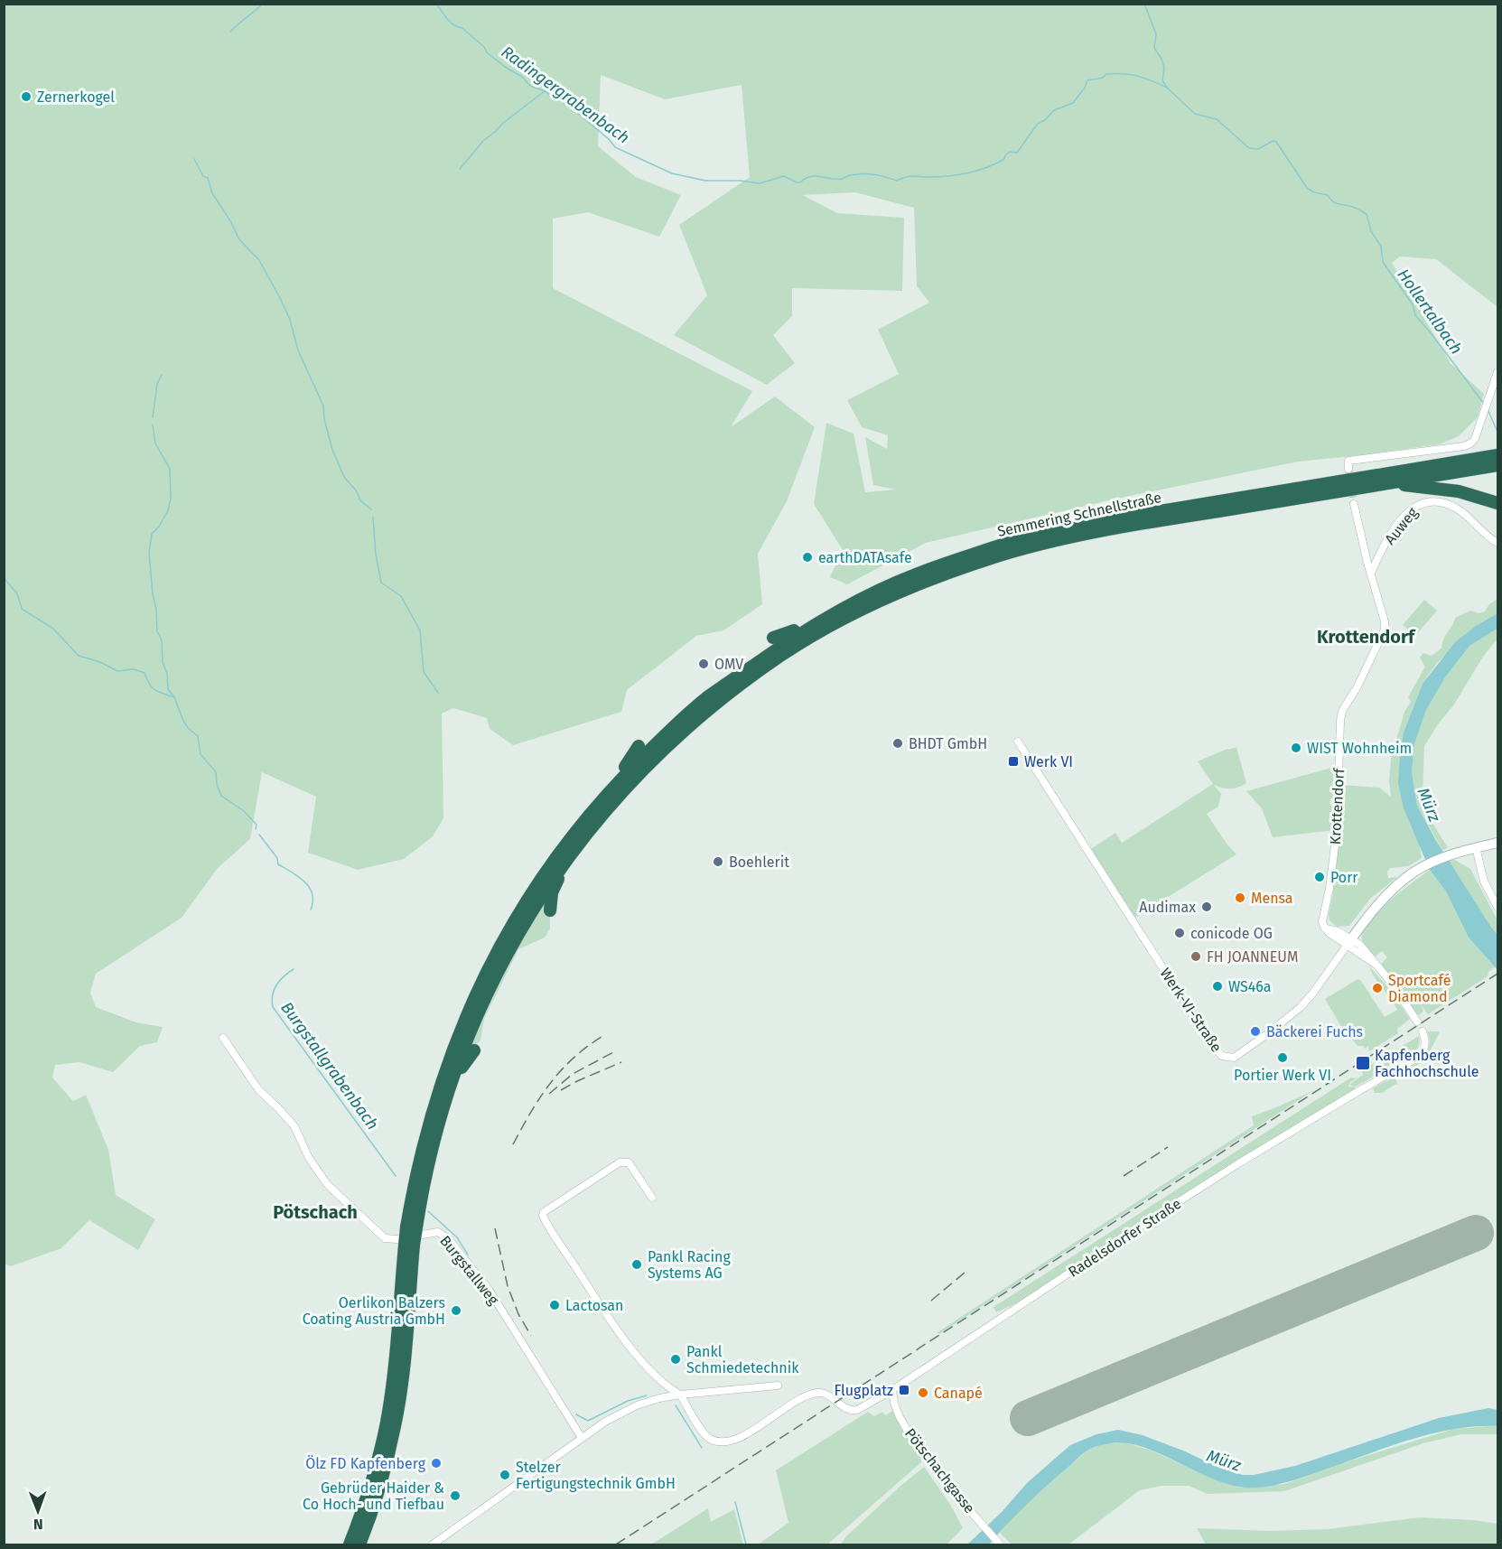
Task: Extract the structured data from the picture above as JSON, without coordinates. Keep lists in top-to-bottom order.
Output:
{
  "streets": {
    "highway": ["Semmering Schnellstraße"],
    "main road": ["Werk-VI-Straße"],
    "street": [
      "Auweg",
      "Krottendorf",
      "Radelsdorfer Straße",
      "Burgstallweg",
      "Pötschachgasse"
    ]
  },
  "crossings": [
    ["Auweg", "Krottendorf"],
    ["Krottendorf", "Werk-VI-Straße"],
    ["Radelsdorfer Straße", "Pötschachgasse"]
  ],
  "districts": ["Krottendorf", "Pötschach"],
  "water": [
    "Radingergrabenbach",
    "Hollertalbach",
    "Mürz",
    "Burgstallgrabenbach"
  ],
  "places": {
    "other": [
      "Zernerkogel",
      "earthDATAsafe",
      "OMV",
      "BHDT GmbH",
      "WIST Wohnheim",
      "Boehlerit",
      "Porr",
      "Mensa",
      "Audimax",
      "conicode OG",
      "FH JOANNEUM",
      "WS46a",
      "Sportcafé Diamond",
      "Bäckerei Fuchs",
      "Portier Werk VI",
      "Pankl Racing Systems AG",
      "Lactosan",
      "Oerlikon Balzers Coating Austria GmbH",
      "Pankl Schmiedetechnik",
      "Canapé",
      "Ölz FD Kapfenberg",
      "Stelzer Fertigungstechnik GmbH",
      "Gebrüder Haider & Co Hoch- und Tiefbau"
    ],
    "transit": ["Werk VI", "Kapfenberg Fachhochschule", "Flugplatz"]
  },
  "north": "bottom"
}
